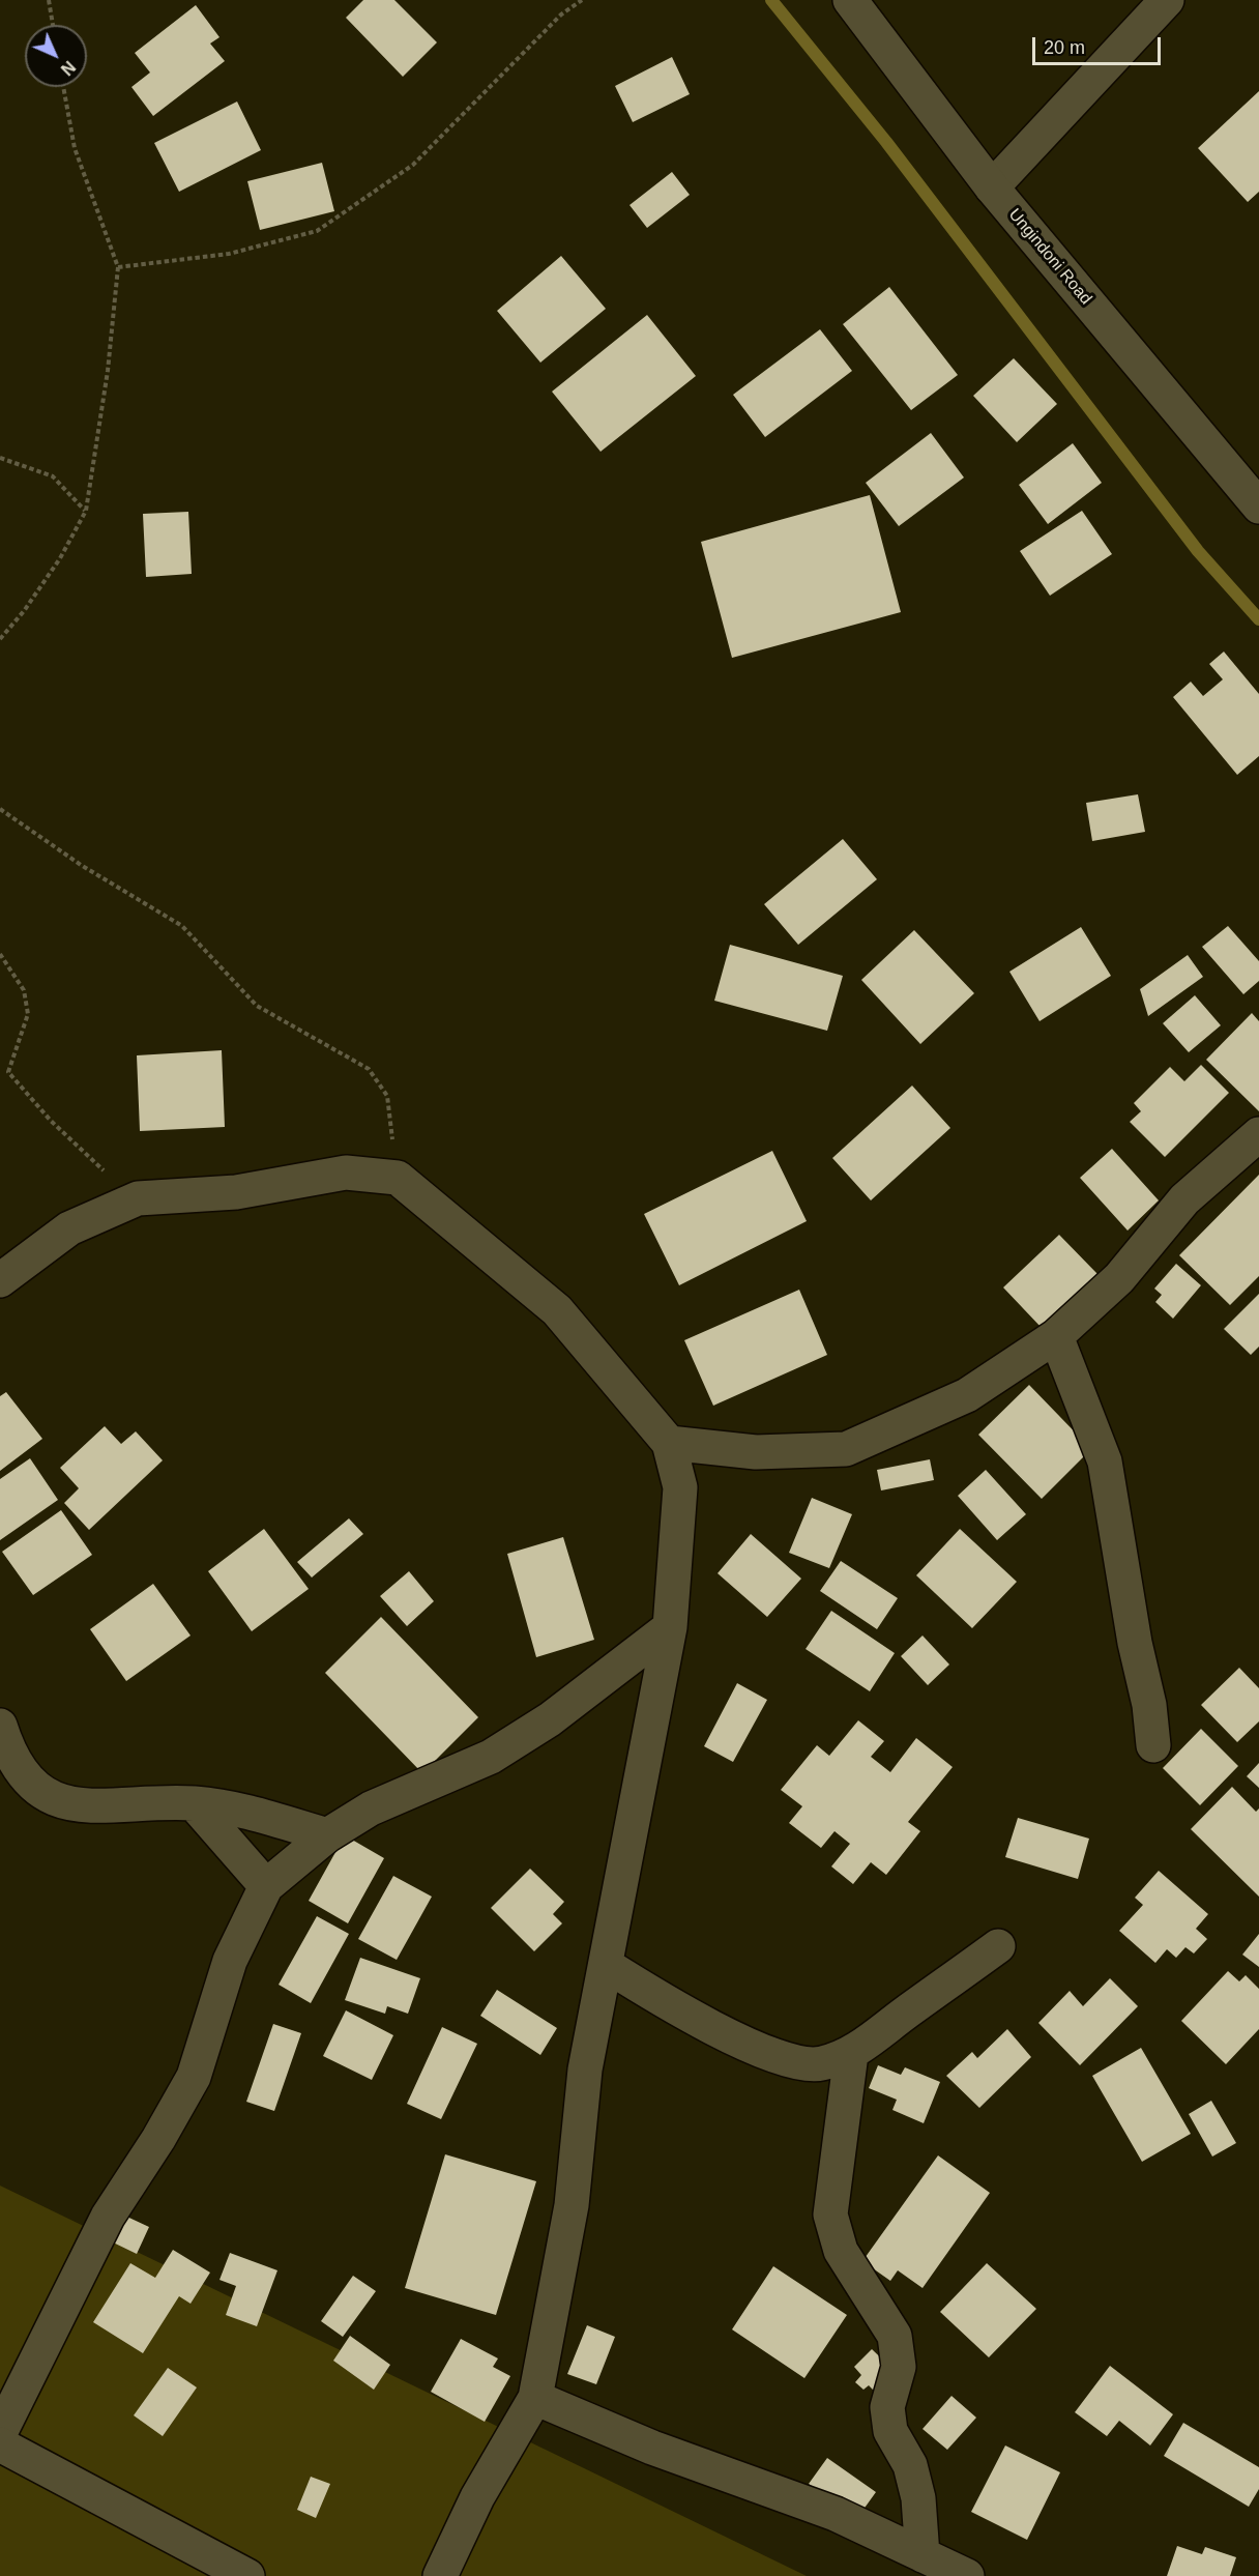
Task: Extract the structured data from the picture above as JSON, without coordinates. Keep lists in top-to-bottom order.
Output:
{
  "streets": {
    "street": ["Ungindoni Road"]
  },
  "scale_bar": "20 m",
  "north": "bottom right"
}
